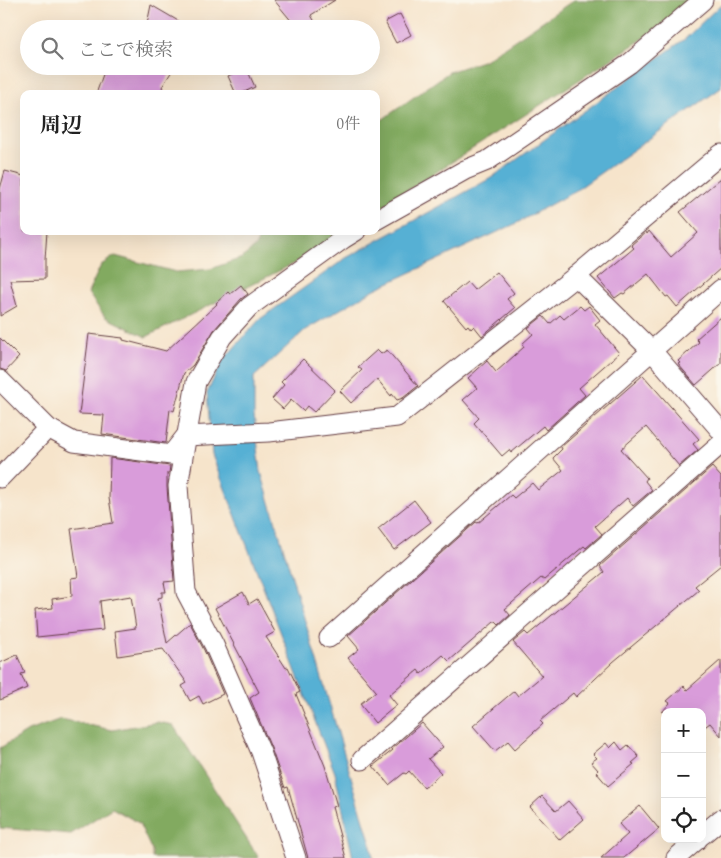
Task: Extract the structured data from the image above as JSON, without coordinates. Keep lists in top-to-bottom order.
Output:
{
  "page": {
    "search": "ここで検索",
    "heading": ["周辺", "0件"],
    "map_buttons": ["+", "−"]
  }
}
